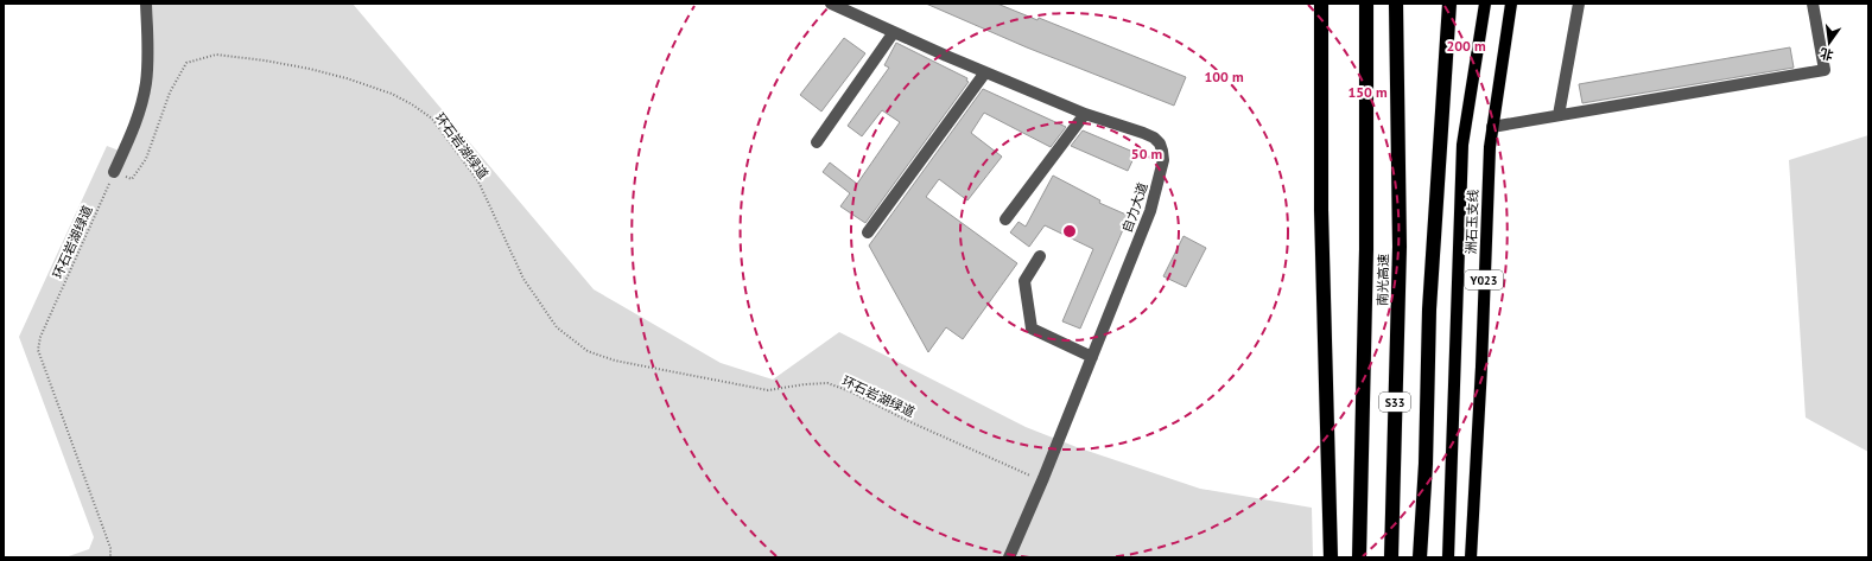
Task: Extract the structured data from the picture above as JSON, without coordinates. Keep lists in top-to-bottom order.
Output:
{
  "streets": {
    "highway": ["南光高速", "S33"],
    "main road": ["洲石玉支线", "Y023"],
    "street": ["自力大道"],
    "path": ["环石岩湖绿道"]
  },
  "north": "bottom",
  "rings": [
    "200 m",
    "100 m",
    "150 m",
    "50 m"
  ]
}
